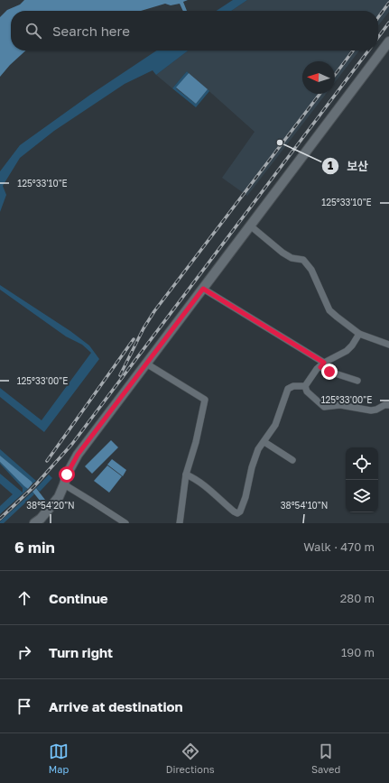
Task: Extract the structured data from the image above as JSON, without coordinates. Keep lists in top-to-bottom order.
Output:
{
  "places": ["보산"],
  "north": "left",
  "page": {
    "search": "Search here",
    "heading": ["6 min", "Walk · 470 m"],
    "list": [
      ["Continue", "280 m"],
      ["Turn right", "190 m"],
      "Arrive at destination"
    ],
    "nav": ["Map", "Directions", "Saved"]
  },
  "coordinates": [
    "125°33'10\"E",
    "125°33'00\"E",
    "38°54'20\"N",
    "38°54'10\"N"
  ]
}
